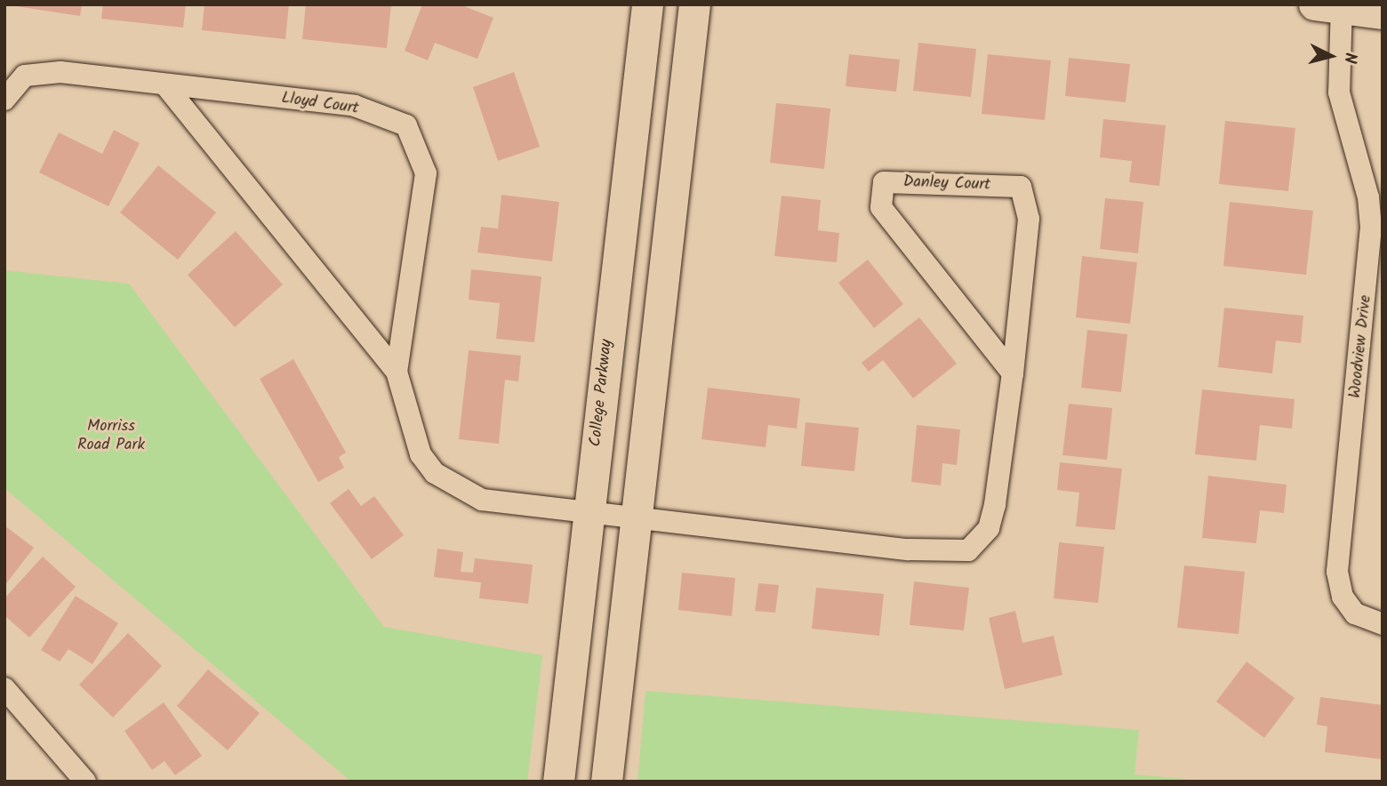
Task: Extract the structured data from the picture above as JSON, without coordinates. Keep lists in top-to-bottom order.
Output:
{
  "streets": {
    "main road": ["College Parkway"],
    "street": ["Lloyd Court", "Danley Court", "Woodview Drive"]
  },
  "crossings": [
    ["Lloyd Court", "Danley Court"],
    ["Lloyd Court", "College Parkway"]
  ],
  "parks": ["Morriss Road Park"],
  "north": "right"
}
